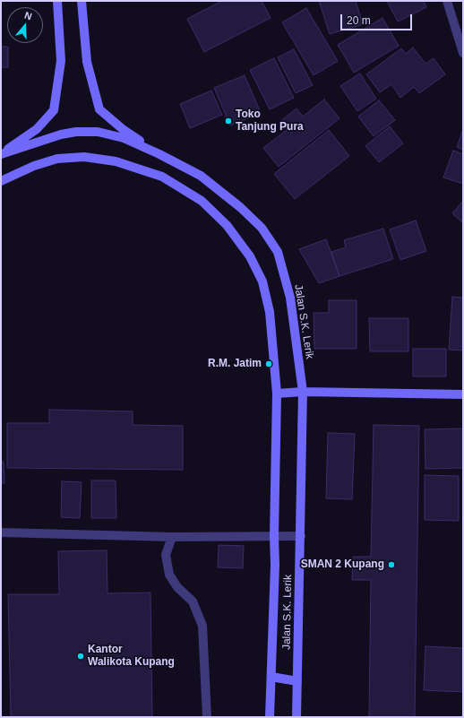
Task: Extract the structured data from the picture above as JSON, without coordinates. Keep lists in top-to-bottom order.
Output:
{
  "streets": {
    "main road": ["Jalan S.K. Lerik"]
  },
  "places": [
    "Toko Tanjung Pura",
    "R.M. Jatim",
    "SMAN 2 Kupang",
    "Kantor Walikota Kupang"
  ],
  "scale_bar": "20 m",
  "north": "top"
}
